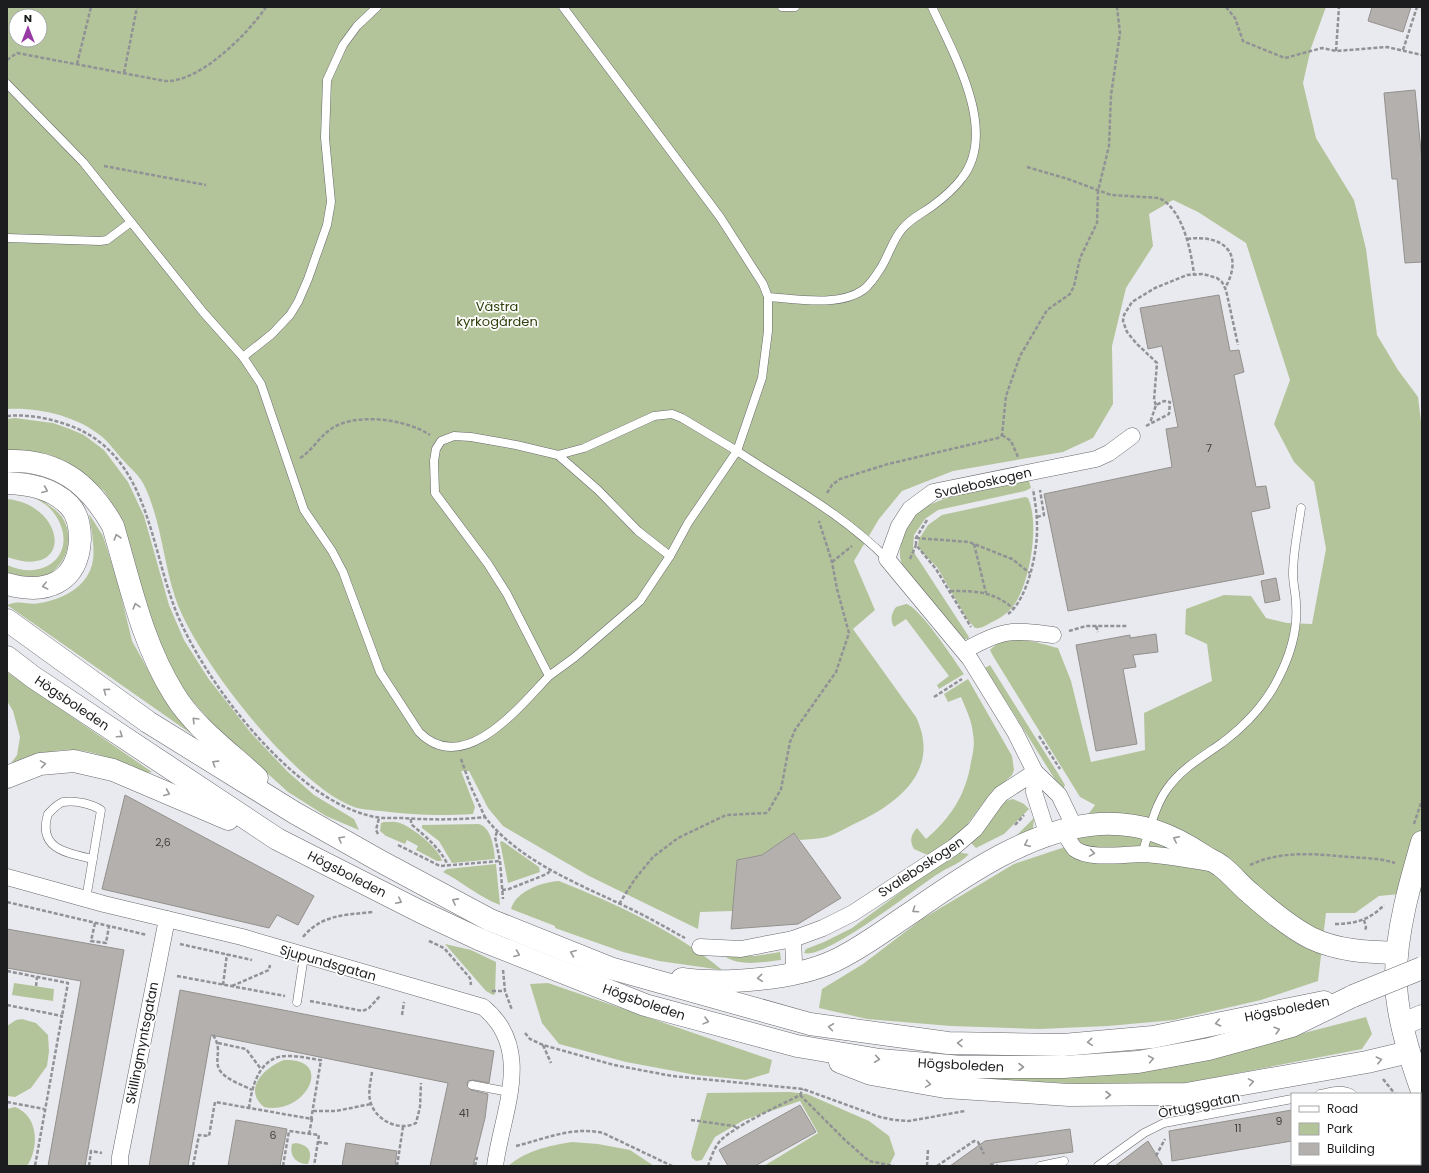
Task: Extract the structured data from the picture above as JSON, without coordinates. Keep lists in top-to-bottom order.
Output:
{
  "streets": {
    "main road": ["Högsboleden"],
    "street": ["Svaleboskogen", "Sjupundsgatan", "Skillingmyntsgatan"],
    "lane": ["Örtugsgatan"]
  },
  "crossings": [
    ["Sjupundsgatan", "Skillingmyntsgatan"]
  ],
  "parks": ["Västra kyrkogården"],
  "house_numbers": [
    "7",
    "2,6",
    "41",
    "9",
    "11",
    "6"
  ],
  "legend": ["Road", "Park", "Building"],
  "north": "top"
}
